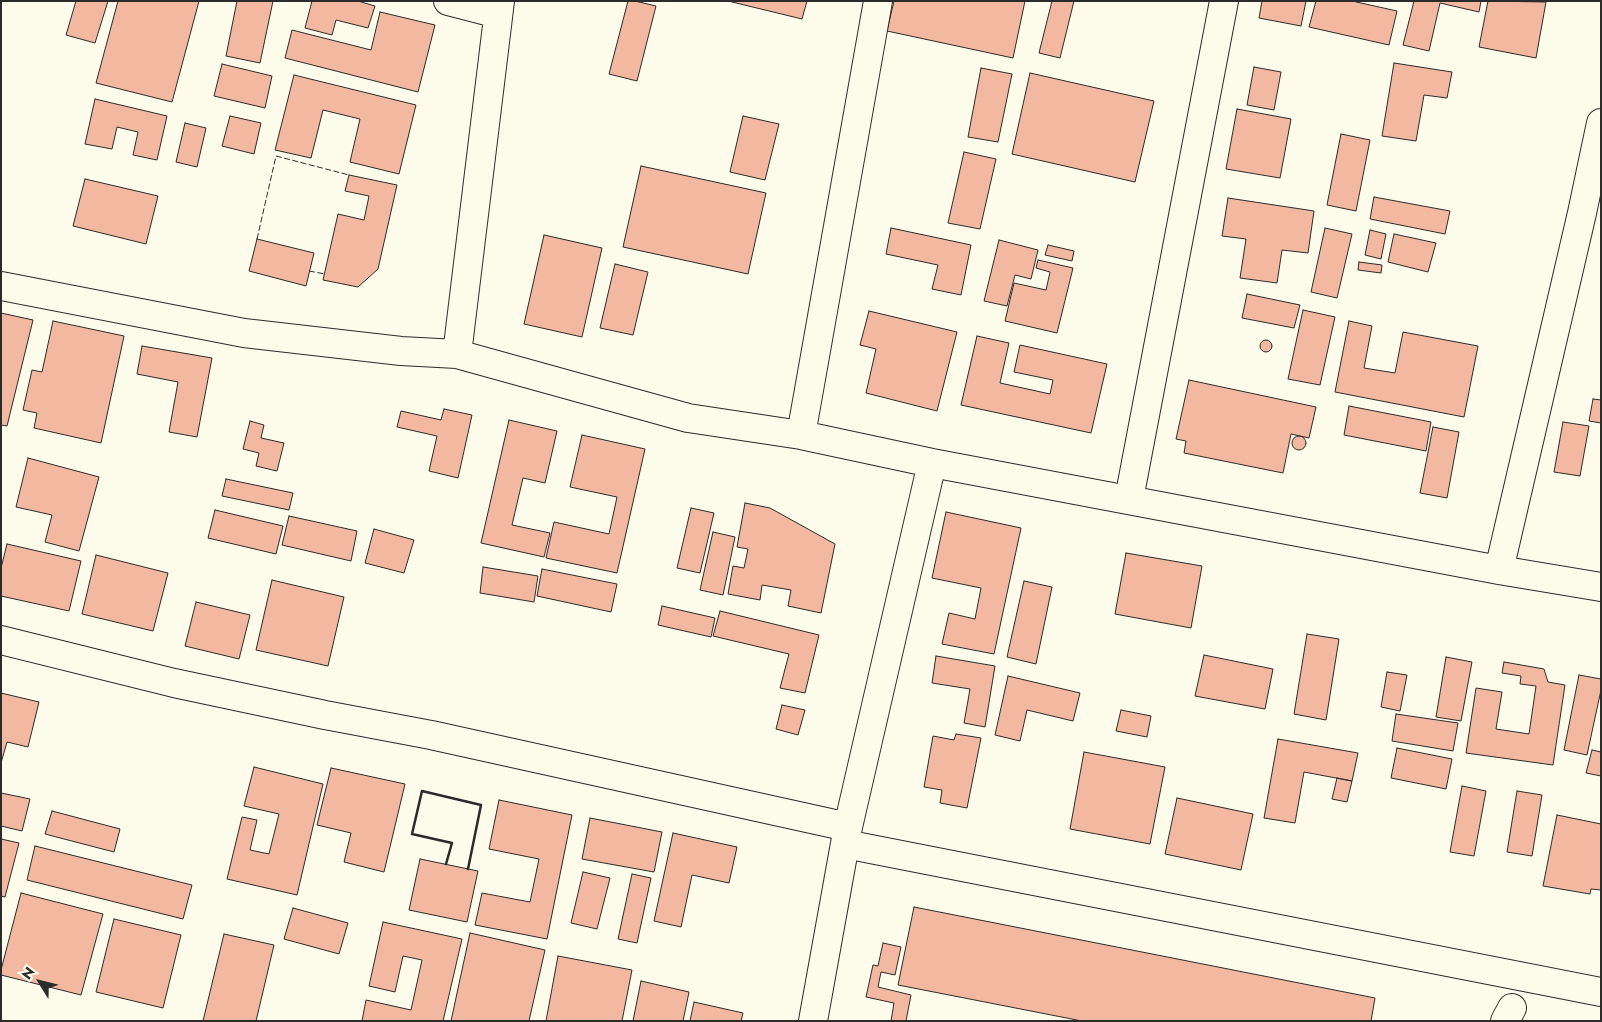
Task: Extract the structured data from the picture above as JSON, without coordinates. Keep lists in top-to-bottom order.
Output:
{
  "north": "top left"
}
